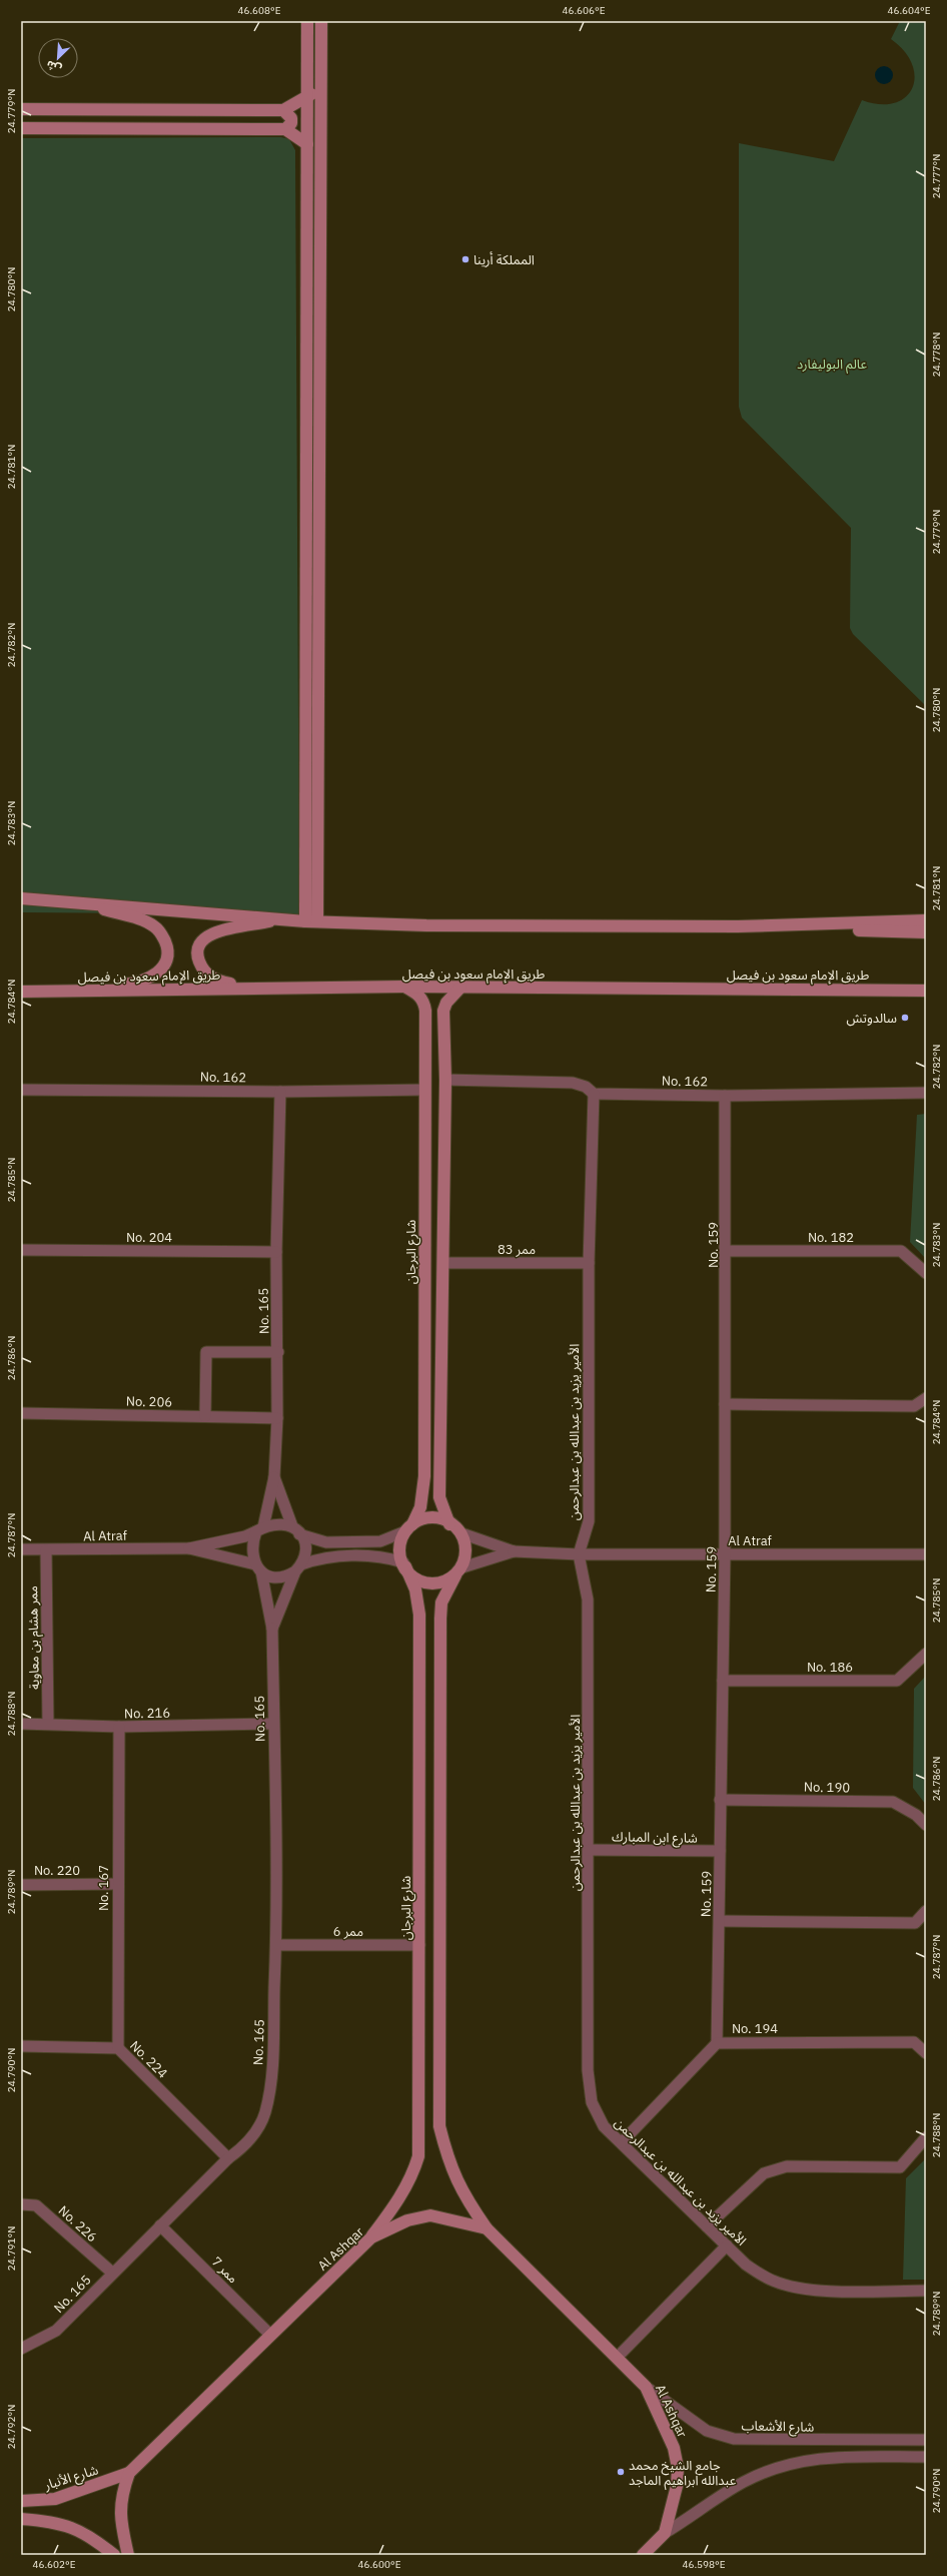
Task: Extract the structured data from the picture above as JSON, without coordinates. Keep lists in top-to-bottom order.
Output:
{
  "streets": {
    "street": [
      "طريق الإمام سعود بن فيصل",
      "No. 162",
      "No. 204",
      "No. 182",
      "No. 159",
      "ممر 83",
      "شارع البرجان",
      "No. 165",
      "No. 206",
      "الأمير يزيد بن عبدالله بن عبدالرحمن",
      "Al Atraf",
      "ممر هشام بن معاوية",
      "No. 186",
      "No. 216",
      "No. 190",
      "شارع ابن المبارك",
      "No. 220",
      "No. 167",
      "ممر 6",
      "No. 194",
      "No. 224",
      "No. 226",
      "Al Ashqar",
      "ممر 7",
      "شارع الأشعاب",
      "شارع الأنبار"
    ]
  },
  "crossings": [
    ["طريق الإمام سعود بن فيصل", "شارع البرجان"],
    ["No. 162", "No. 159"],
    ["No. 162", "شارع البرجان"],
    ["No. 162", "No. 165"],
    ["No. 162", "الأمير يزيد بن عبدالله بن عبدالرحمن"],
    ["No. 204", "No. 165"],
    ["No. 182", "No. 159"],
    ["No. 159", "Al Atraf"],
    ["No. 159", "No. 186"],
    ["No. 159", "No. 190"],
    ["No. 159", "شارع ابن المبارك"],
    ["No. 159", "No. 194"],
    ["ممر 83", "الأمير يزيد بن عبدالله بن عبدالرحمن"],
    ["شارع البرجان", "ممر 6"],
    ["شارع البرجان", "Al Ashqar"],
    ["No. 165", "No. 206"],
    ["No. 165", "Al Atraf"],
    ["No. 165", "No. 216"],
    ["No. 165", "ممر 6"],
    ["No. 165", "No. 224"],
    ["No. 165", "No. 226"],
    ["No. 165", "ممر 7"],
    ["الأمير يزيد بن عبدالله بن عبدالرحمن", "Al Atraf"],
    ["الأمير يزيد بن عبدالله بن عبدالرحمن", "شارع ابن المبارك"],
    ["الأمير يزيد بن عبدالله بن عبدالرحمن", "No. 194"],
    ["Al Atraf", "ممر هشام بن معاوية"],
    ["ممر هشام بن معاوية", "No. 216"],
    ["No. 216", "No. 167"],
    ["No. 220", "No. 167"],
    ["No. 167", "No. 224"],
    ["Al Ashqar", "ممر 7"],
    ["Al Ashqar", "شارع الأشعاب"],
    ["Al Ashqar", "شارع الأنبار"]
  ],
  "parks": ["عالم البوليفارد"],
  "places": ["المملكة أرينا", "سالدوتش", "جامع الشيخ محمد عبدالله ابراهيم الماجد"],
  "north": "bottom left",
  "coordinates": [
    "46.608°E",
    "46.606°E",
    "46.604°E",
    "24.779°N",
    "24.777°N",
    "24.780°N",
    "24.778°N",
    "24.781°N",
    "24.782°N",
    "24.783°N",
    "24.784°N",
    "24.785°N",
    "24.786°N",
    "24.787°N",
    "24.788°N",
    "24.789°N",
    "24.790°N",
    "24.791°N",
    "24.792°N",
    "46.602°E",
    "46.600°E",
    "46.598°E"
  ]
}
